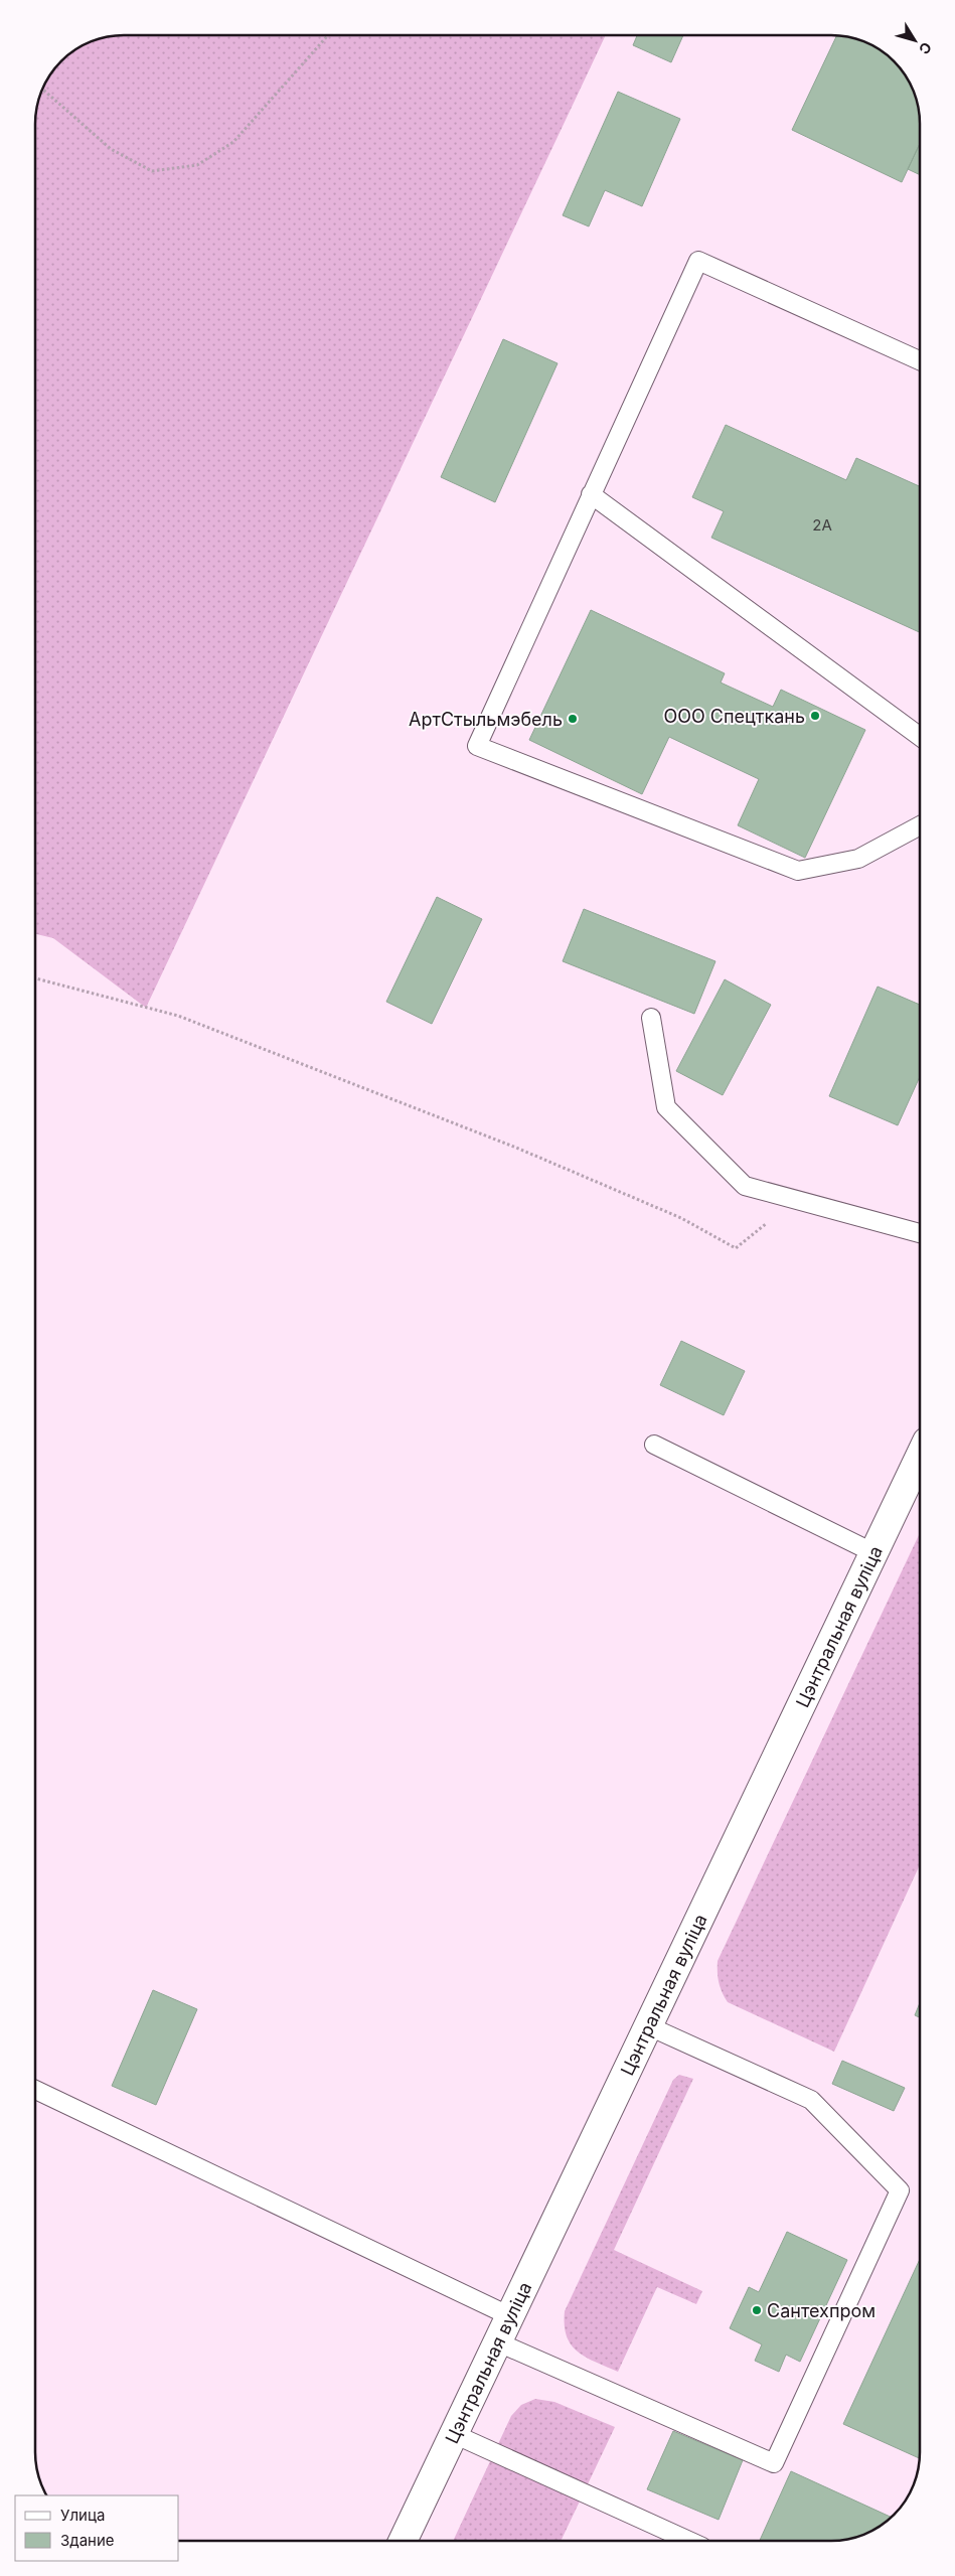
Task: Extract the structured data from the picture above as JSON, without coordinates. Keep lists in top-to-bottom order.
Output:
{
  "streets": {
    "main road": ["Цэнтральная вуліца"]
  },
  "places": ["ООО Спецткань", "АртСтыльмэбель", "Сантехпром"],
  "house_numbers": ["2А"],
  "legend": ["Улица", "Здание"],
  "north": "bottom right"
}
